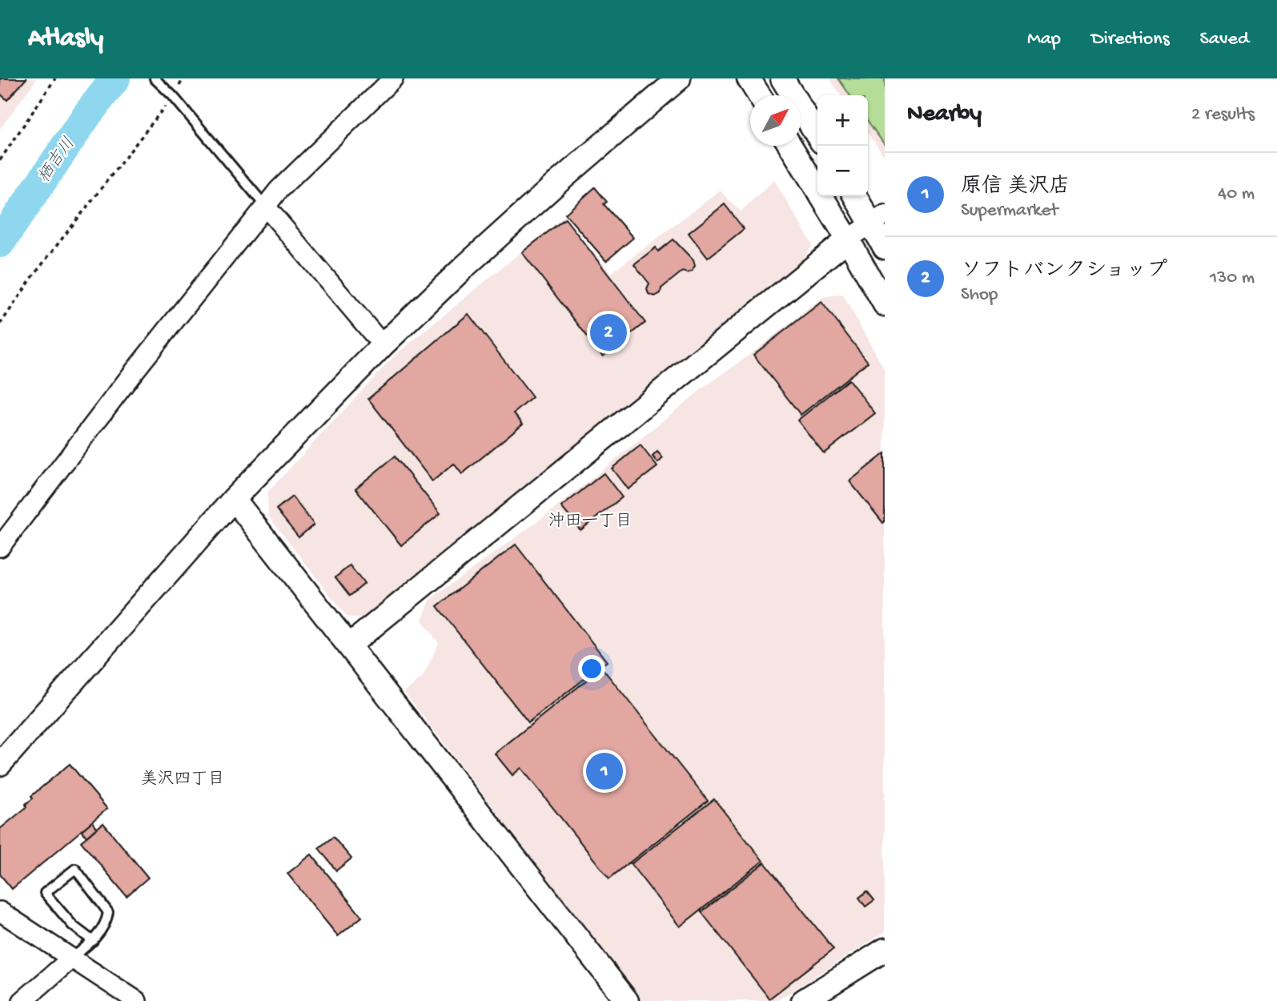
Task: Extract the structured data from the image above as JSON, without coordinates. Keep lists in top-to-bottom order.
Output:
{
  "districts": ["沖田一丁目", "美沢四丁目"],
  "water": ["栖吉川"],
  "north": "top right",
  "page": {
    "header": "Atlasly",
    "nav": ["Map", "Directions", "Saved"],
    "heading": ["Nearby", "2 results"],
    "map_buttons": ["+", "−"],
    "list": [
      {
        "mark": "1",
        "name": "原信 美沢店",
        "note": "Supermarket",
        "value": "40 m"
      },
      {
        "mark": "2",
        "name": "ソフトバンクショップ",
        "note": "Shop",
        "value": "130 m"
      }
    ],
    "pins": ["2", "1"]
  }
}
